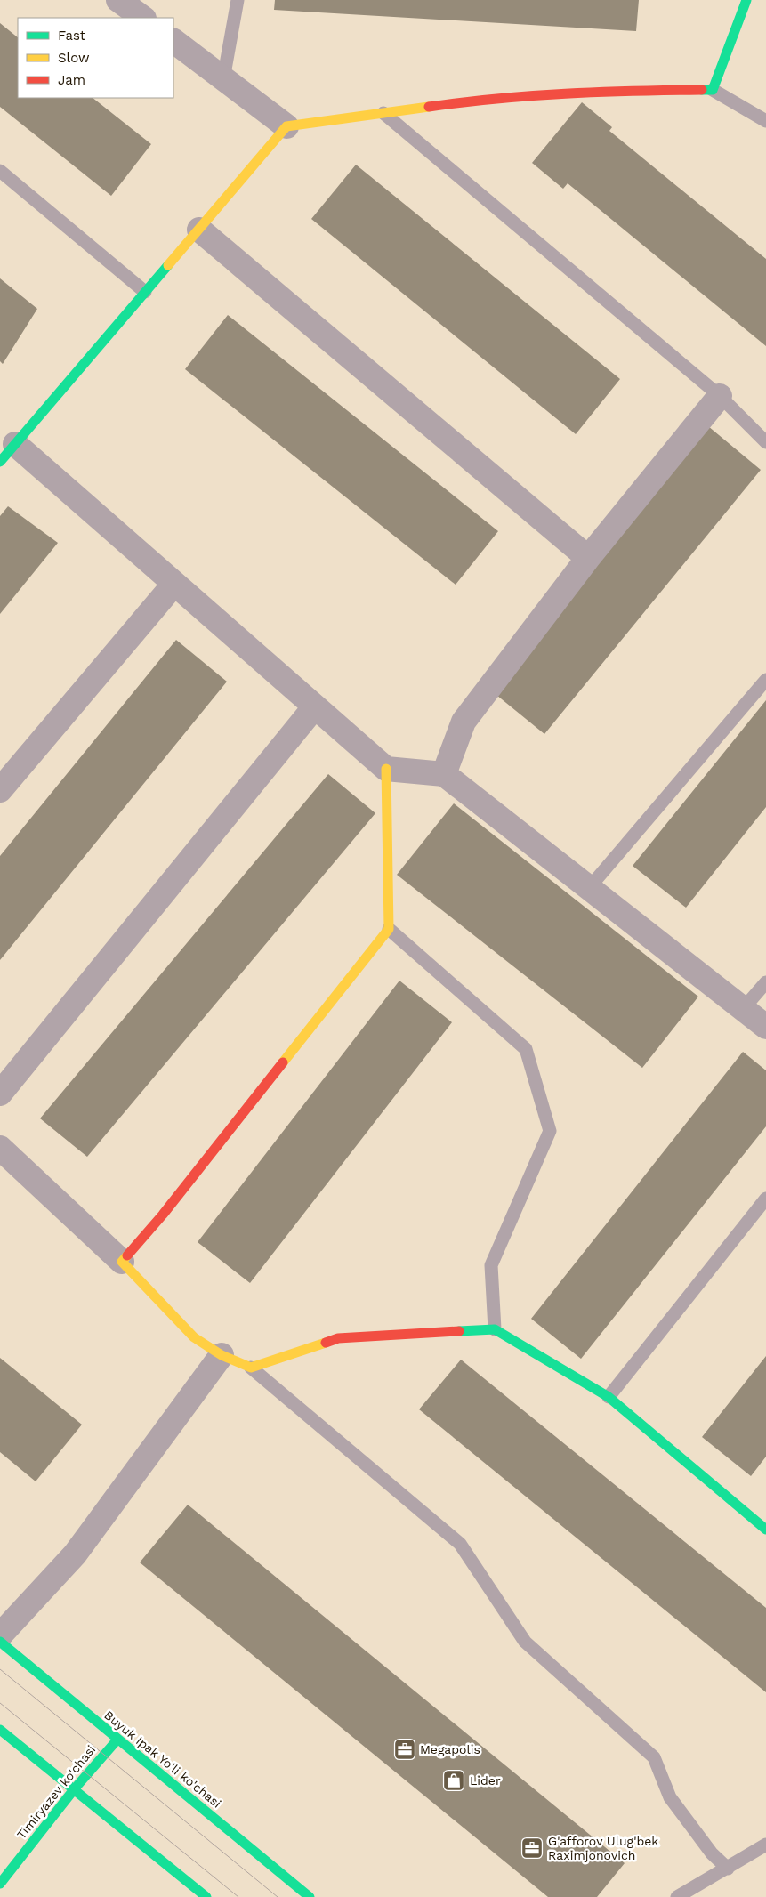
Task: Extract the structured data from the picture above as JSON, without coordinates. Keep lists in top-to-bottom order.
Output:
{
  "streets": {
    "street": ["Buyuk Ipak Yo'li ko'chasi", "Timiryazev ko'chasi"]
  },
  "crossings": [
    ["Buyuk Ipak Yo'li ko'chasi", "Timiryazev ko'chasi"]
  ],
  "places": {
    "office": ["Megapolis", "G'afforov Ulug'bek Raximjonovich"],
    "shop": ["Lider"]
  },
  "legend": ["Fast", "Slow", "Jam"]
}
